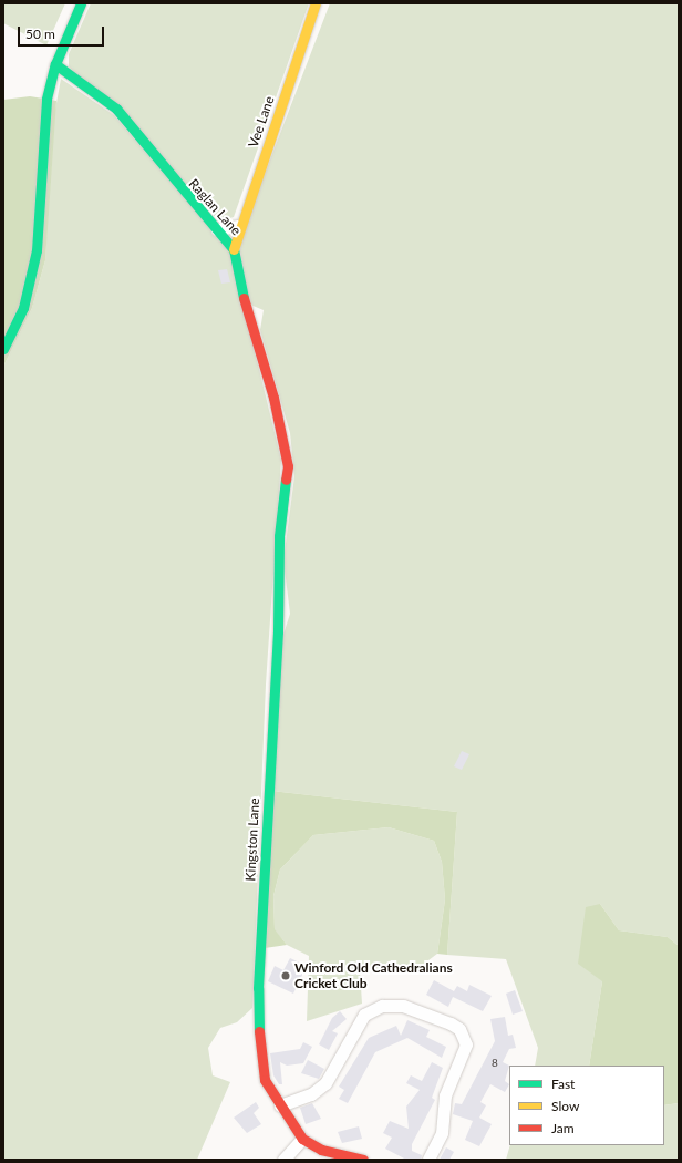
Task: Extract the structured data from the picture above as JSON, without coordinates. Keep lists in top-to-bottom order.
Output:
{
  "streets": {
    "street": ["Vee Lane", "Raglan Lane", "Kingston Lane"]
  },
  "crossings": [
    ["Vee Lane", "Raglan Lane"],
    ["Raglan Lane", "Kingston Lane"]
  ],
  "places": ["Winford Old Cathedralians Cricket Club"],
  "house_numbers": ["8"],
  "legend": ["Fast", "Slow", "Jam"],
  "scale_bar": "50 m"
}
